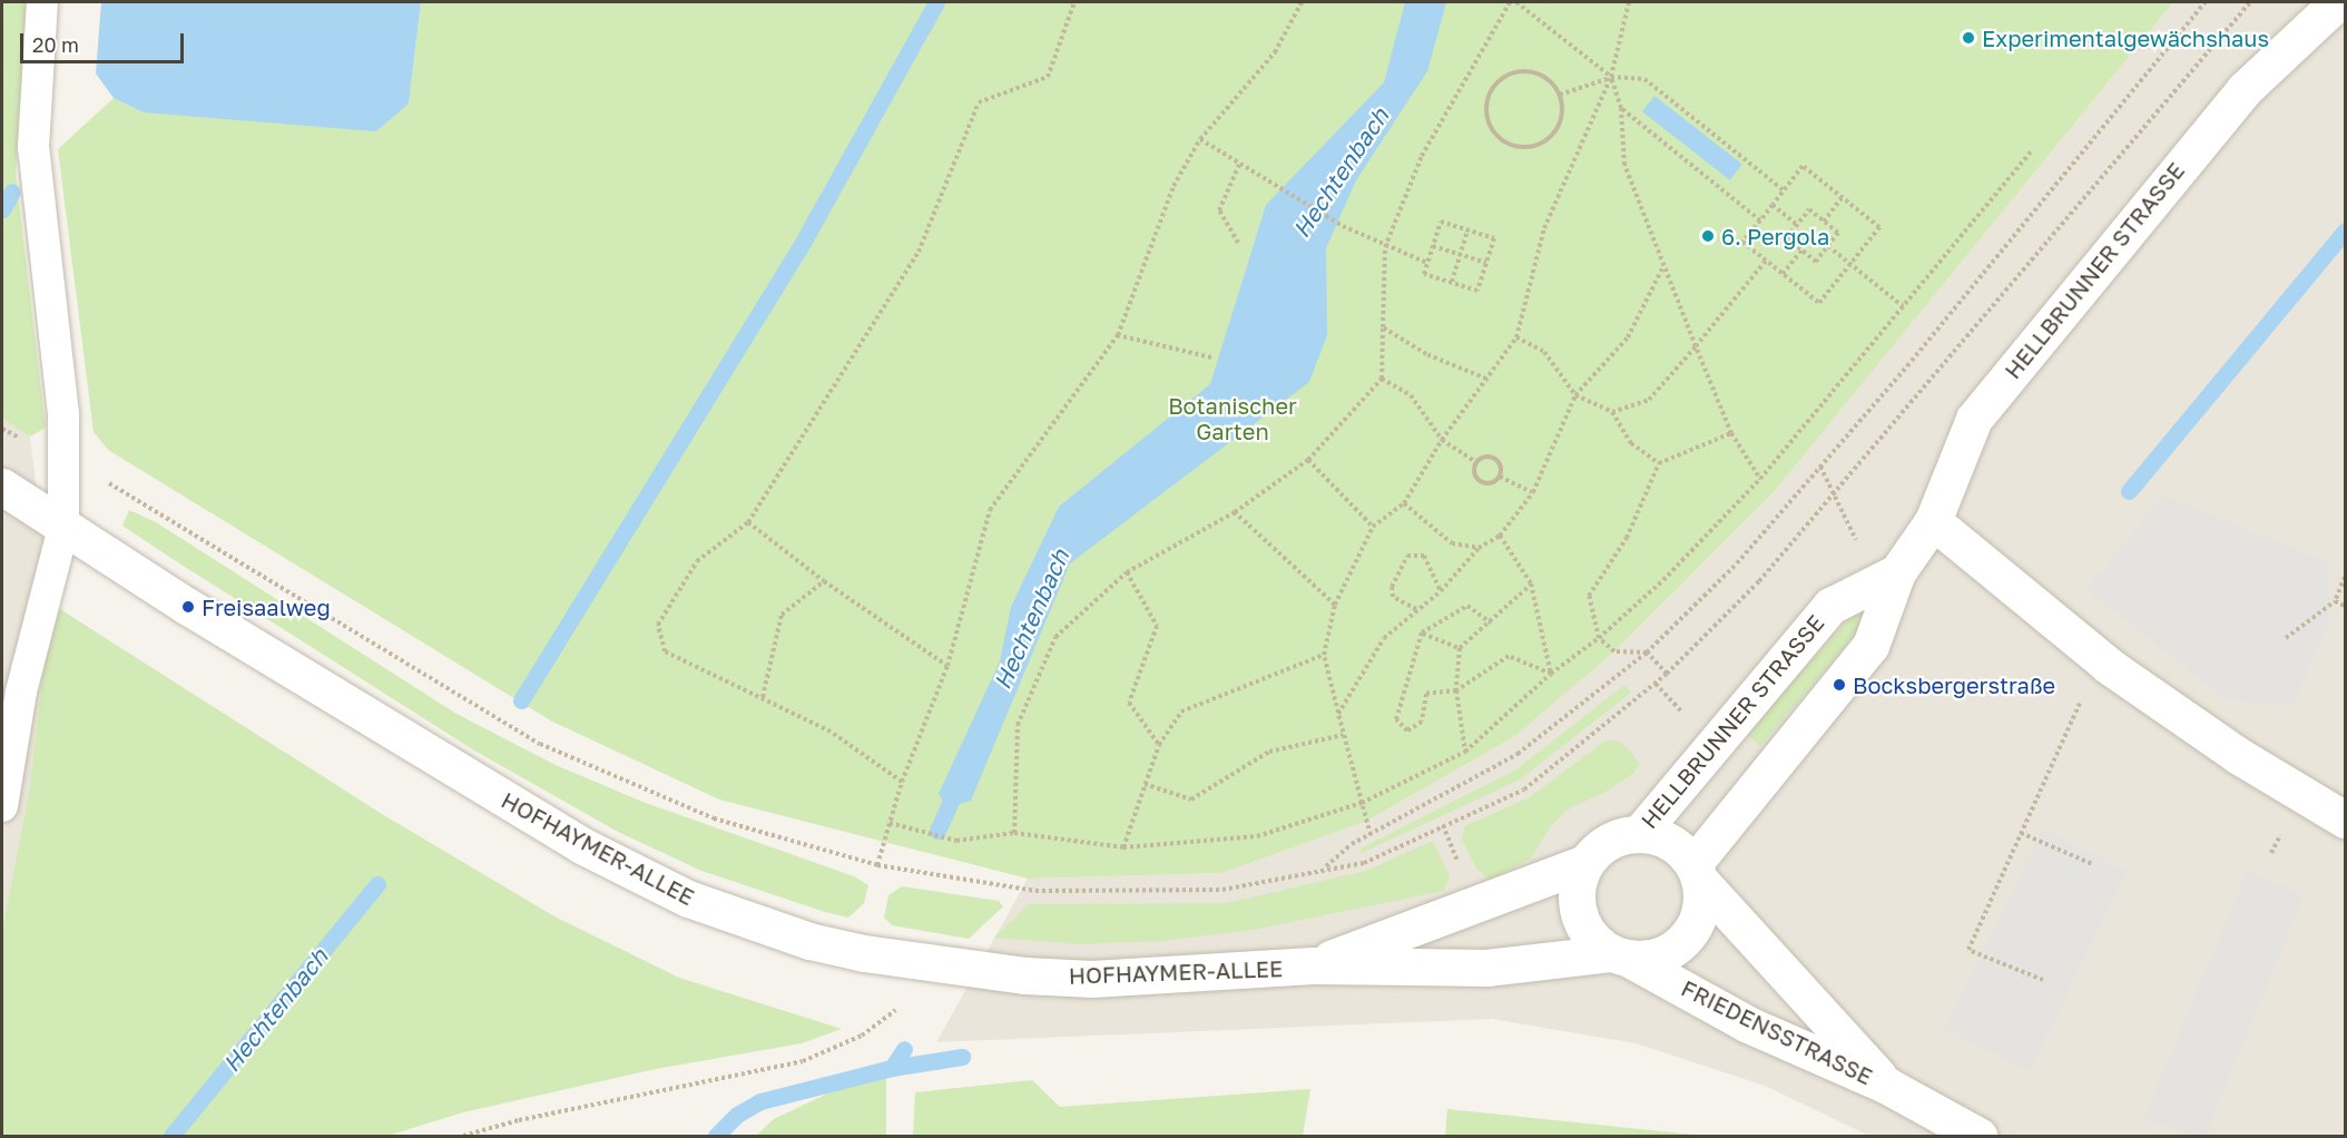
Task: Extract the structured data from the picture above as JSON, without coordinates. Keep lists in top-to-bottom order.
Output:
{
  "streets": {
    "street": ["HELLBRUNNER STRASSE", "HOFHAYMER-ALLEE", "FRIEDENSSTRASSE"]
  },
  "crossings": [
    ["HELLBRUNNER STRASSE", "HOFHAYMER-ALLEE"],
    ["HELLBRUNNER STRASSE", "FRIEDENSSTRASSE"],
    ["HOFHAYMER-ALLEE", "FRIEDENSSTRASSE"]
  ],
  "water": ["Hechtenbach"],
  "parks": ["Botanischer Garten"],
  "places": [
    "Experimentalgewächshaus",
    "6. Pergola",
    "Freisaalweg",
    "Bocksbergerstraße"
  ],
  "scale_bar": "20 m"
}
